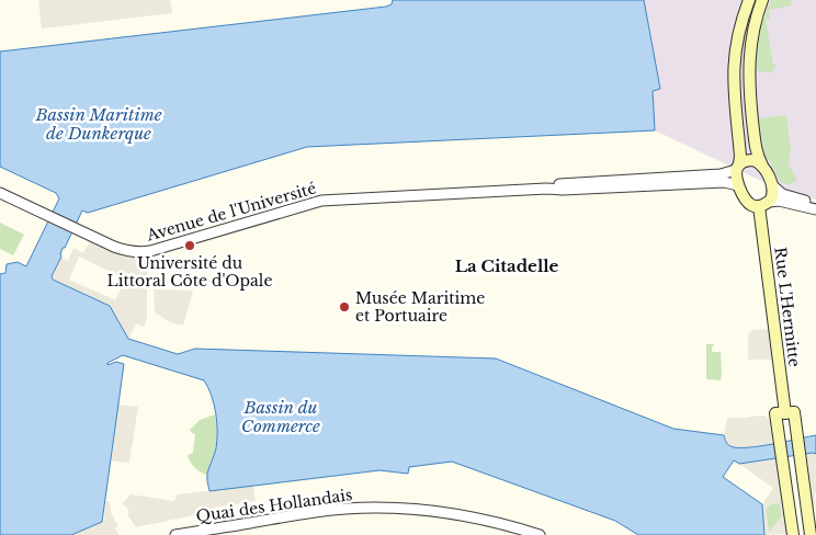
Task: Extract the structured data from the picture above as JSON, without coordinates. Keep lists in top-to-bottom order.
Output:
{
  "streets": {
    "main road": ["Rue L'Hermitte"],
    "street": ["Avenue de l'Université", "Quai des Hollandais"]
  },
  "crossings": [
    ["Avenue de l'Université", "Rue L'Hermitte"]
  ],
  "districts": ["La Citadelle"],
  "water": ["Bassin Maritime de Dunkerque", "Bassin du Commerce"],
  "places": ["Université du Littoral Côte d'Opale", "Musée Maritime et Portuaire"]
}
